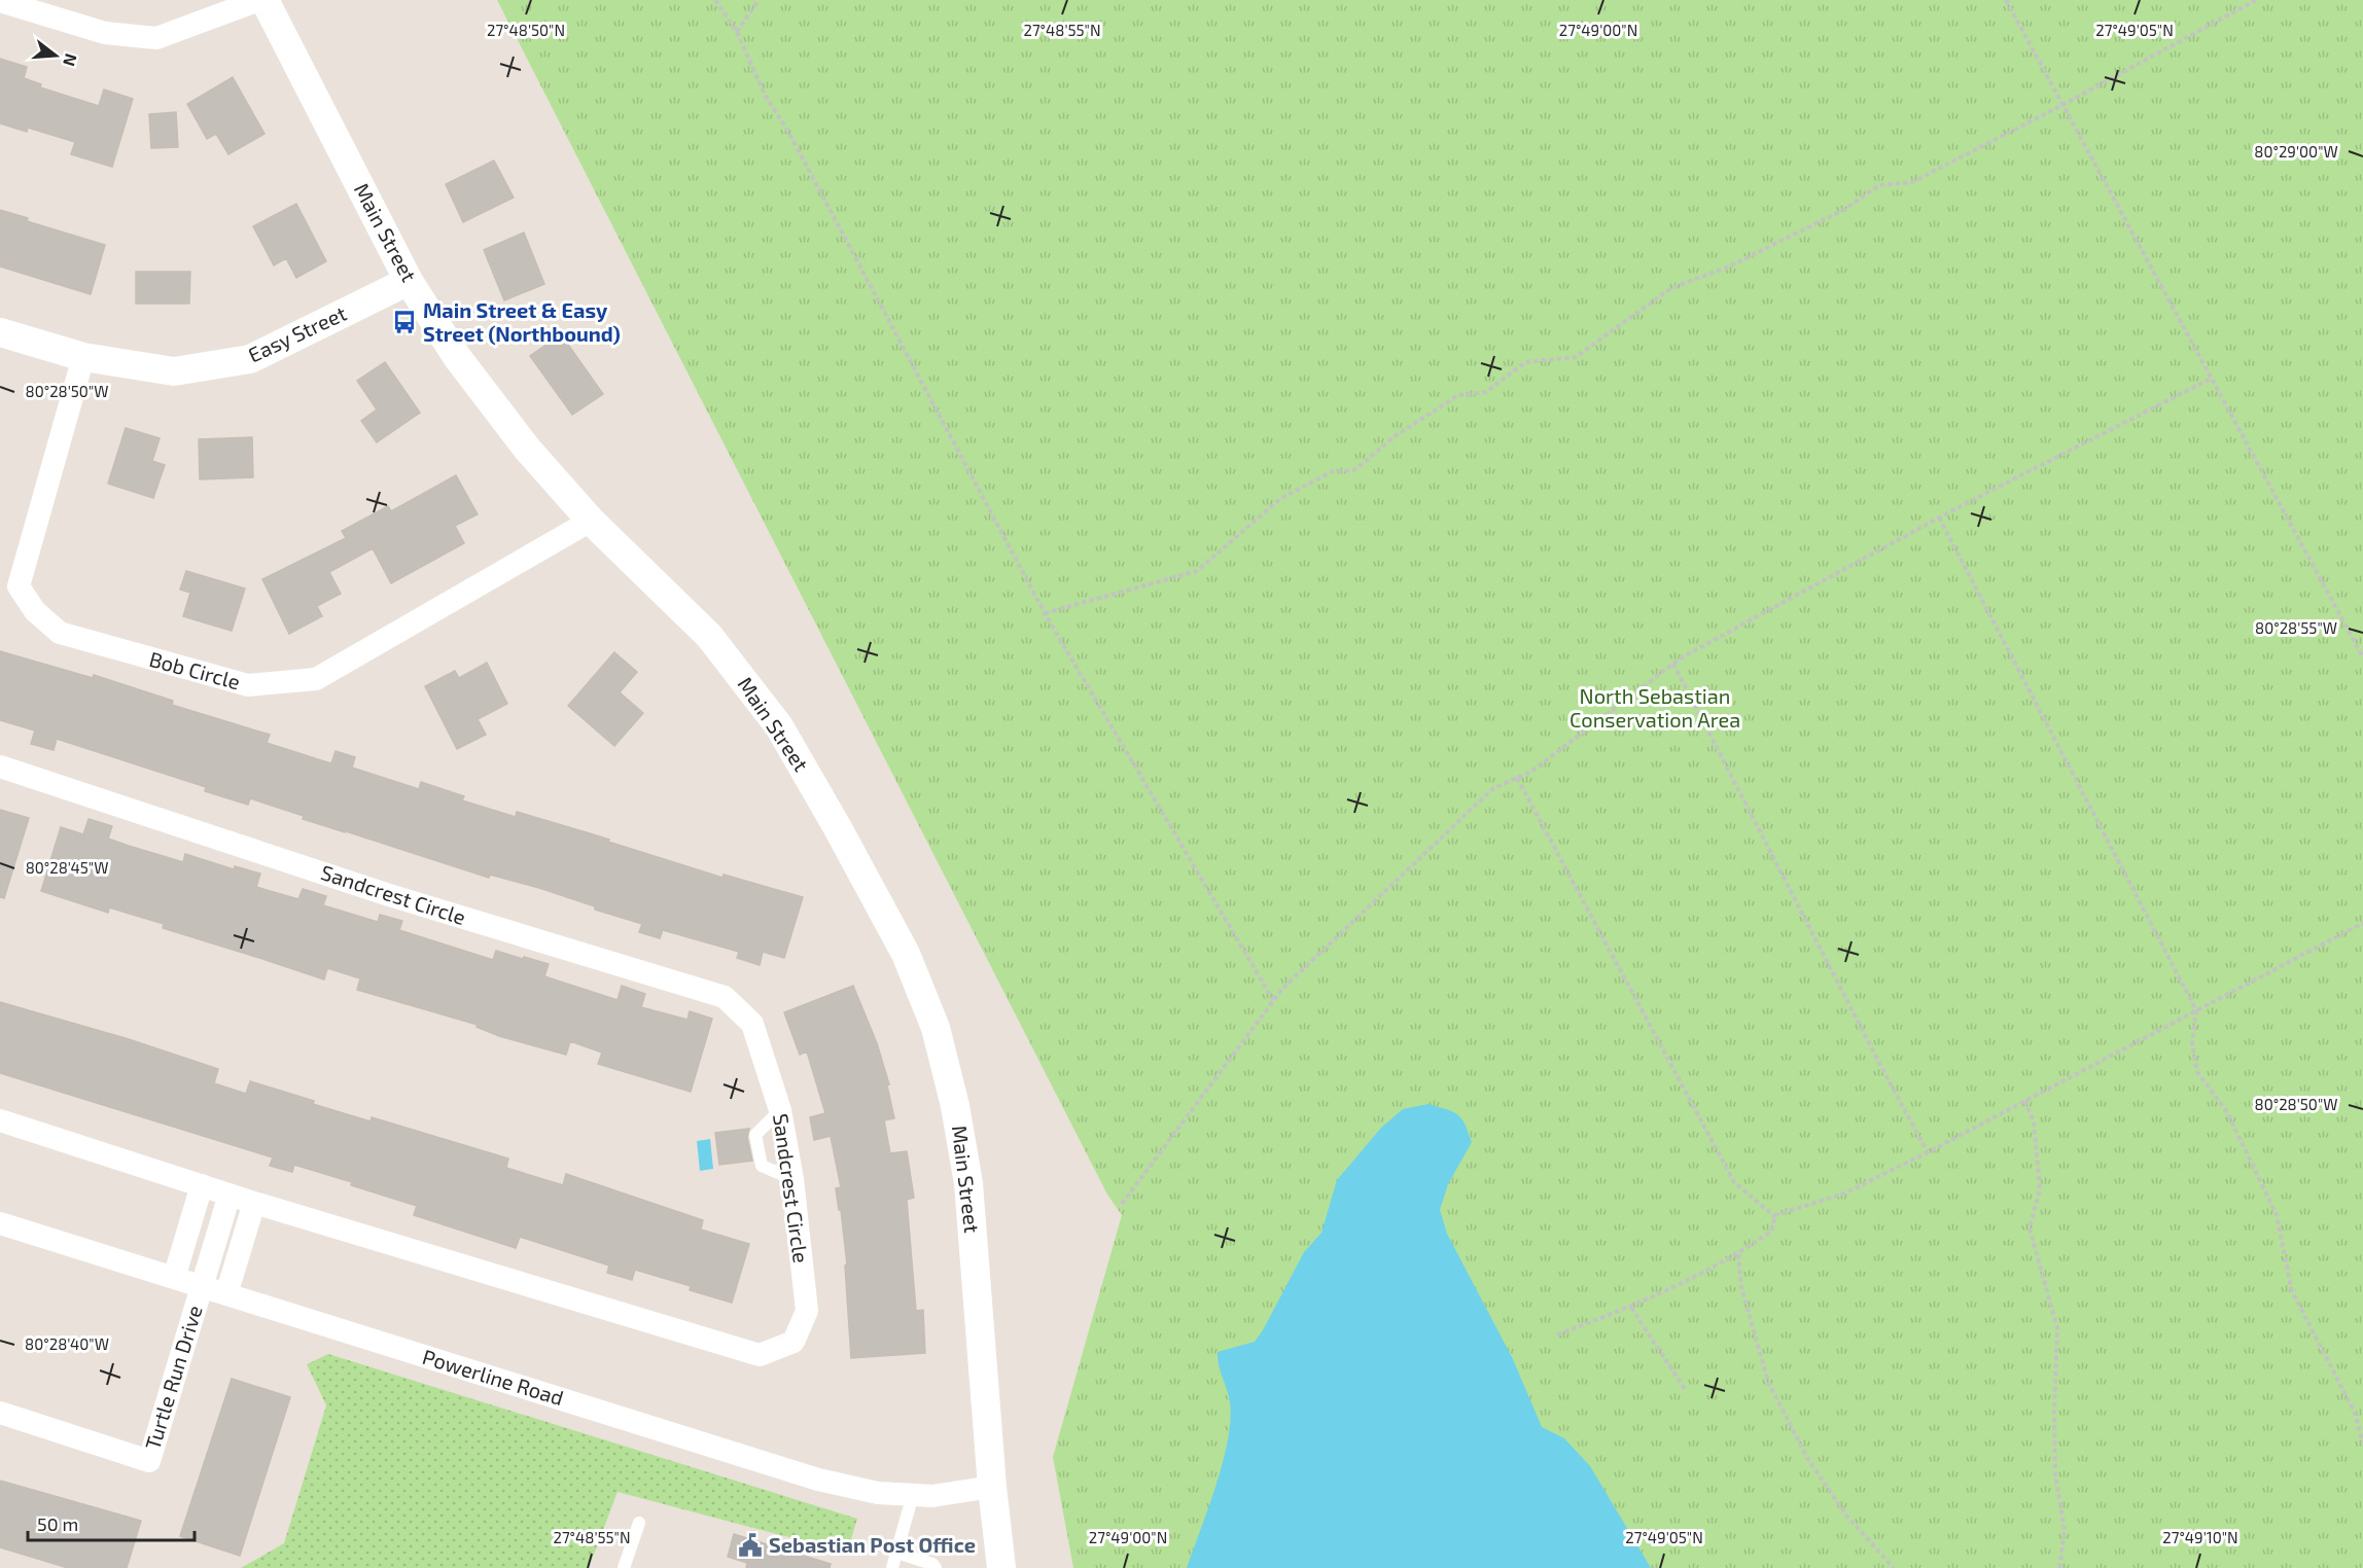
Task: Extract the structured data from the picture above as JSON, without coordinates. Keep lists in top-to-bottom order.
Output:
{
  "streets": {
    "street": [
      "Main Street",
      "Easy Street",
      "Bob Circle",
      "Sandcrest Circle",
      "Turtle Run Drive",
      "Powerline Road"
    ]
  },
  "crossings": [
    ["Main Street", "Easy Street"],
    ["Main Street", "Bob Circle"],
    ["Main Street", "Powerline Road"],
    ["Easy Street", "Bob Circle"],
    ["Turtle Run Drive", "Powerline Road"]
  ],
  "parks": ["North Sebastian Conservation Area"],
  "places": {
    "bus stop": ["Main Street & Easy Street (Northbound)"],
    "public building": ["Sebastian Post Office"]
  },
  "scale_bar": "50 m",
  "north": "right",
  "coordinates": [
    "27°48'50\"N",
    "27°48'55\"N",
    "27°49'00\"N",
    "27°49'05\"N",
    "80°29'00\"W",
    "80°28'50\"W",
    "80°28'55\"W",
    "80°28'45\"W",
    "80°28'40\"W",
    "27°49'10\"N"
  ]
}
